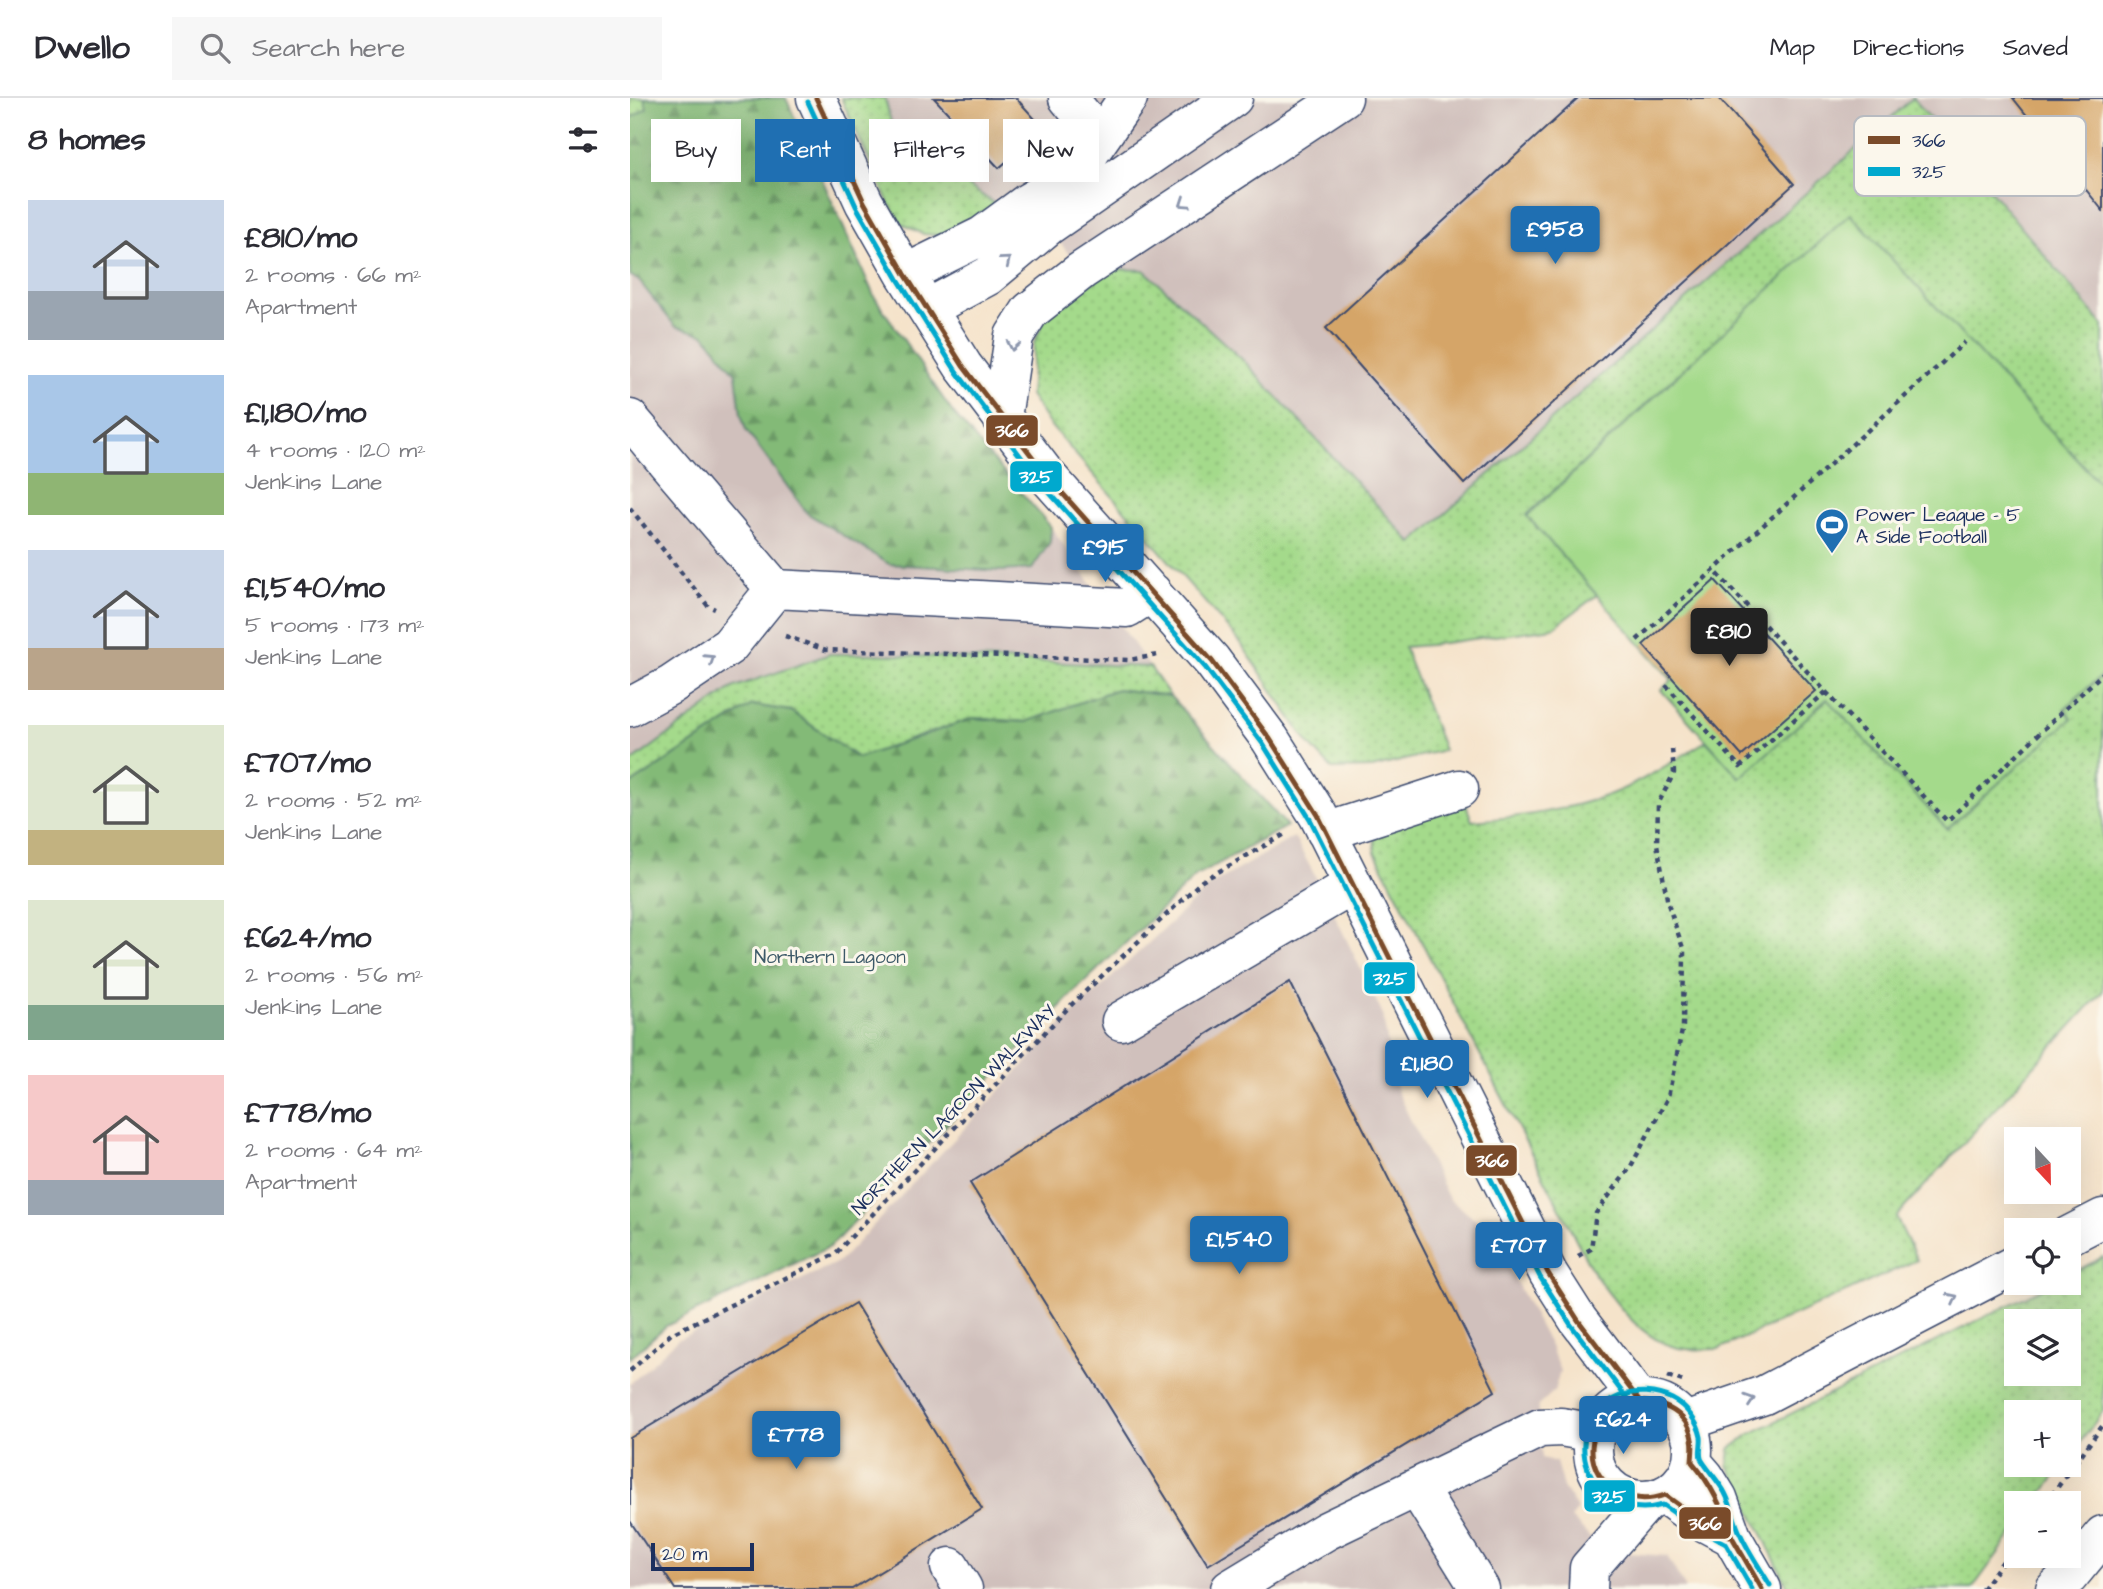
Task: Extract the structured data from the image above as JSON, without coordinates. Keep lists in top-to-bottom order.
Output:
{
  "streets": {
    "path": ["NORTHERN LAGOON WALKWAY"]
  },
  "parks": ["Northern Lagoon"],
  "places": {
    "sports": ["Power League - 5 A Side Football"]
  },
  "lines": ["transit line 366", "transit line 325"],
  "legend": ["366", "325"],
  "scale_bar": "20 m",
  "north": "bottom",
  "page": {
    "header": "Dwello",
    "search": "Search here",
    "nav": ["Map", "Directions", "Saved"],
    "heading": "8 homes",
    "chip": [
      "Buy",
      "Rent",
      "Filters",
      "New"
    ],
    "list": [
      {
        "name": "£810/mo",
        "note": "2 rooms · 66 m² · Apartment"
      },
      {
        "name": "£1,180/mo",
        "note": "4 rooms · 120 m² · Jenkins Lane"
      },
      {
        "name": "£1,540/mo",
        "note": "5 rooms · 173 m² · Jenkins Lane"
      },
      {
        "name": "£707/mo",
        "note": "2 rooms · 52 m² · Jenkins Lane"
      },
      {
        "name": "£624/mo",
        "note": "2 rooms · 56 m² · Jenkins Lane"
      },
      {
        "name": "£778/mo",
        "note": "2 rooms · 64 m² · Apartment"
      }
    ],
    "price": [
      "£958",
      "£915",
      "£810",
      "£1,180",
      "£1,540",
      "£707",
      "£624",
      "£778"
    ],
    "map_buttons": ["+", "−"],
    "scale": "20 m"
  }
}
